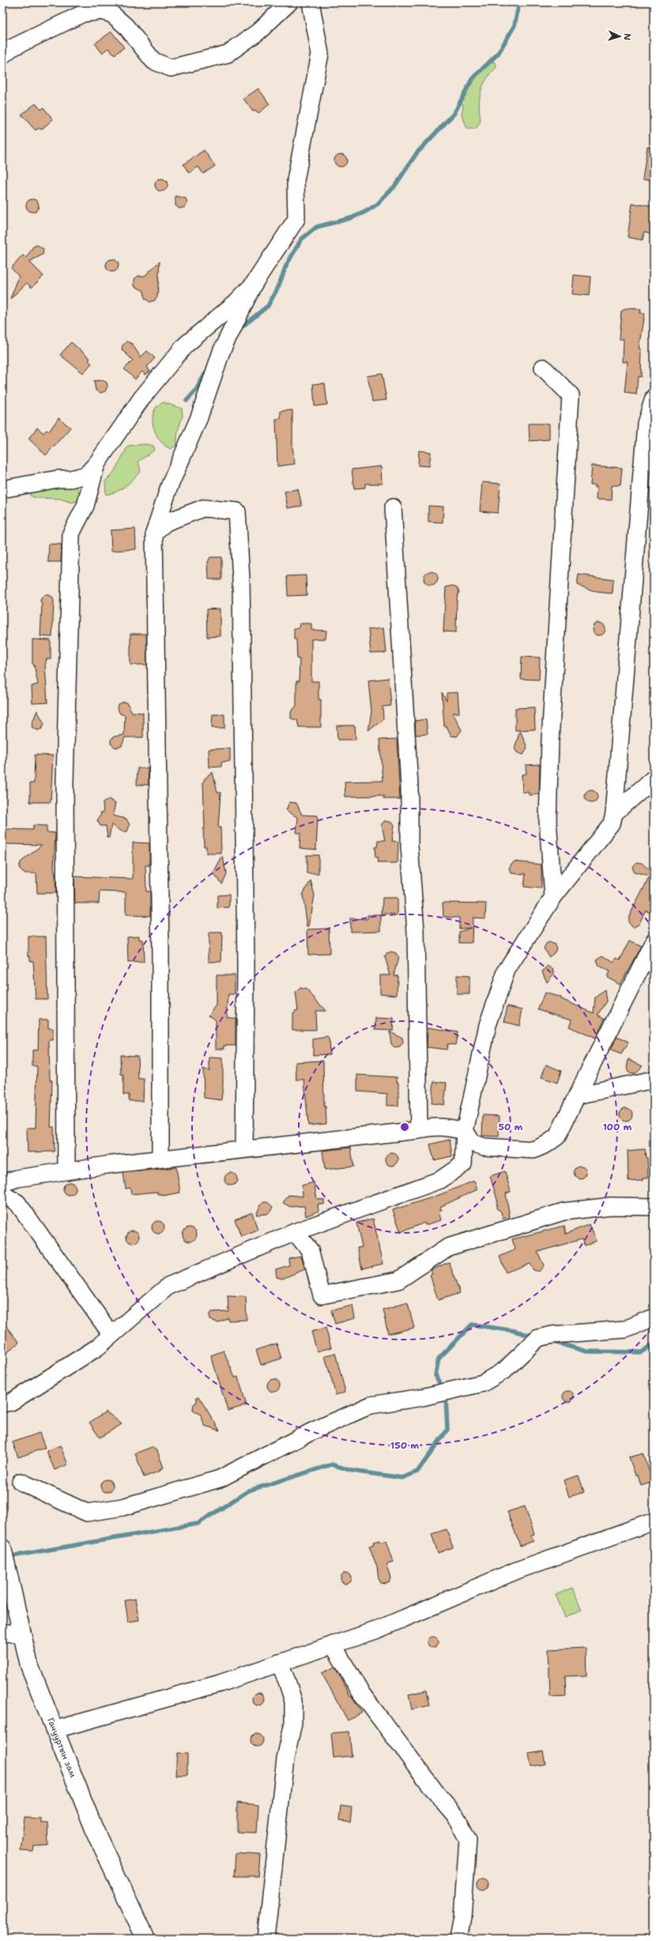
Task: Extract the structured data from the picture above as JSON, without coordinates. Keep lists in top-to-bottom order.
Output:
{
  "streets": {
    "main road": ["Гачууртын зам"]
  },
  "north": "right",
  "rings": ["50 m", "100 m", "150 m"]
}
